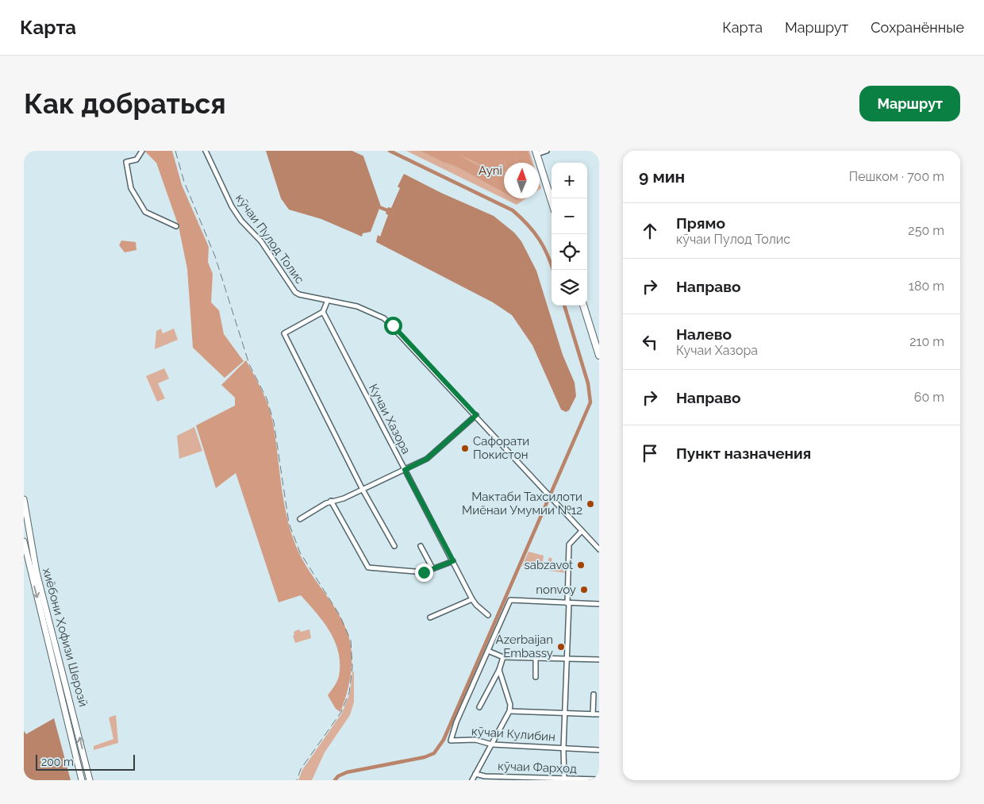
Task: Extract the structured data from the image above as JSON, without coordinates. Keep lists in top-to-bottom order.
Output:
{
  "streets": {
    "main road": ["хиёбони Ҳофизи Шерозӣ"],
    "street": [
      "кӯчаи Пулод Толис",
      "Кучаи Хазора",
      "кӯчаи Кулибин",
      "кӯчаи Фарҳод"
    ]
  },
  "parks": ["Ayni"],
  "places": [
    "Сафорати Покистон",
    "Мактаби Тахсилоти Миёнаи Умумии №12",
    "sabzavot",
    "nonvoy",
    "Azerbaijan Embassy"
  ],
  "scale_bar": "200 m",
  "north": "top",
  "page": {
    "header": "Карта",
    "nav": ["Карта", "Маршрут", "Сохранённые"],
    "buttons": "Маршрут",
    "title": "Как добраться",
    "heading": ["9 мин", "Пешком · 700 m"],
    "map_buttons": ["+", "−"],
    "list": [
      ["Прямо", "кӯчаи Пулод Толис", "250 m"],
      ["Направо", "180 m"],
      ["Налево", "Кучаи Хазора", "210 m"],
      ["Направо", "60 m"],
      "Пункт назначения"
    ],
    "scale": "200 m"
  }
}
